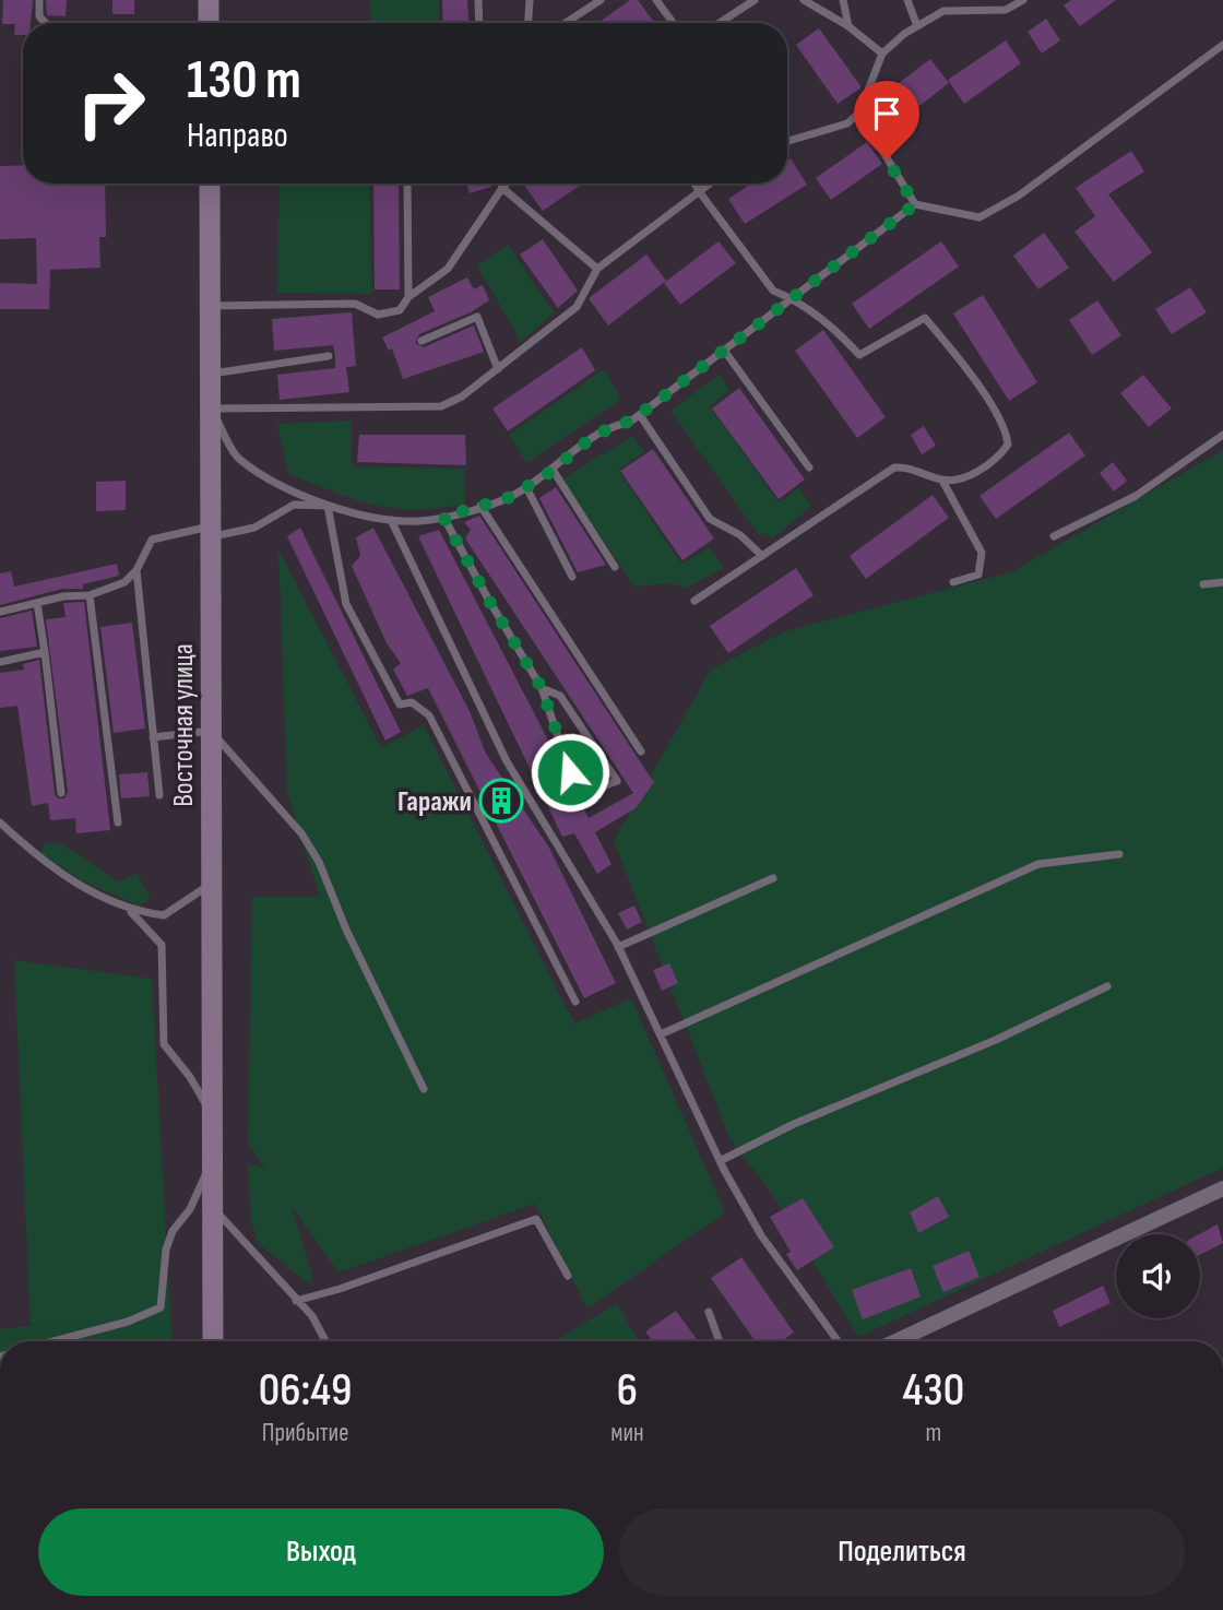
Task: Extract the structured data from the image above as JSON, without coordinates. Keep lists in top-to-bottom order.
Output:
{
  "streets": {
    "main road": ["Восточная улица"]
  },
  "places": {
    "building": ["Гаражи"]
  },
  "page": {
    "turn": ["130 m", "Направо"],
    "eta": [
      "06:49",
      "Прибытие",
      "6",
      "мин",
      "430",
      "m"
    ],
    "buttons": ["Выход", "Поделиться"]
  }
}
